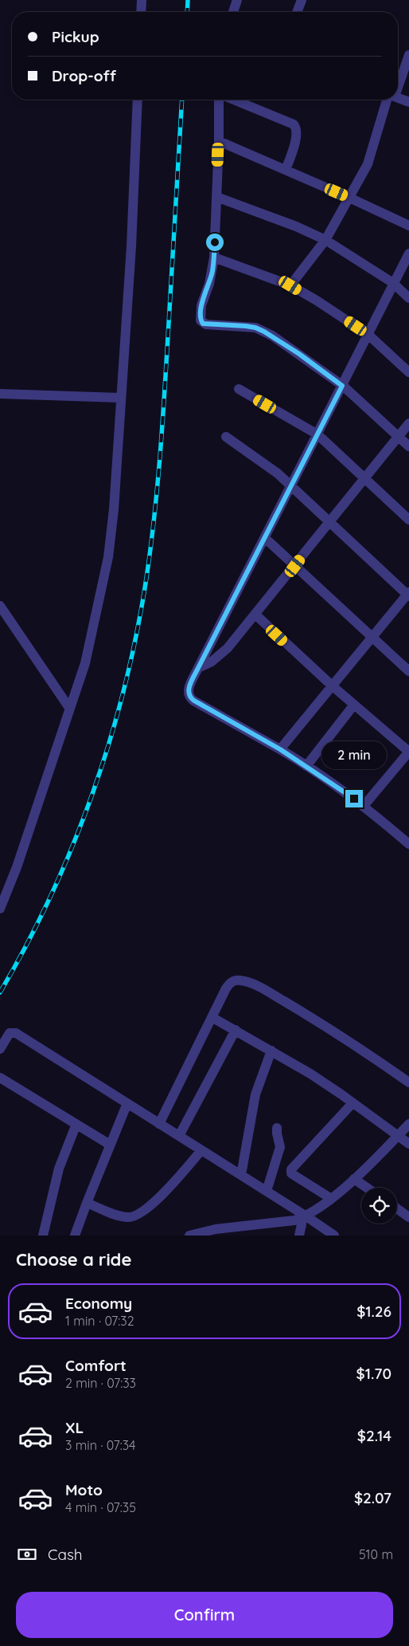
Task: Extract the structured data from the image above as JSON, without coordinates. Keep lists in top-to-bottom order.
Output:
{
  "page": {
    "banner": ["Pickup", "Drop-off"],
    "bubble": "2 min",
    "heading": "Choose a ride",
    "list": [
      {
        "name": "Economy",
        "note": "1 min · 07:32",
        "value": "$1.26"
      },
      {
        "name": "Comfort",
        "note": "2 min · 07:33",
        "value": "$1.70"
      },
      {
        "name": "XL",
        "note": "3 min · 07:34",
        "value": "$2.14"
      },
      {
        "name": "Moto",
        "note": "4 min · 07:35",
        "value": "$2.07"
      }
    ],
    "pay": ["Cash", "510 m"],
    "buttons": "Confirm"
  }
}
